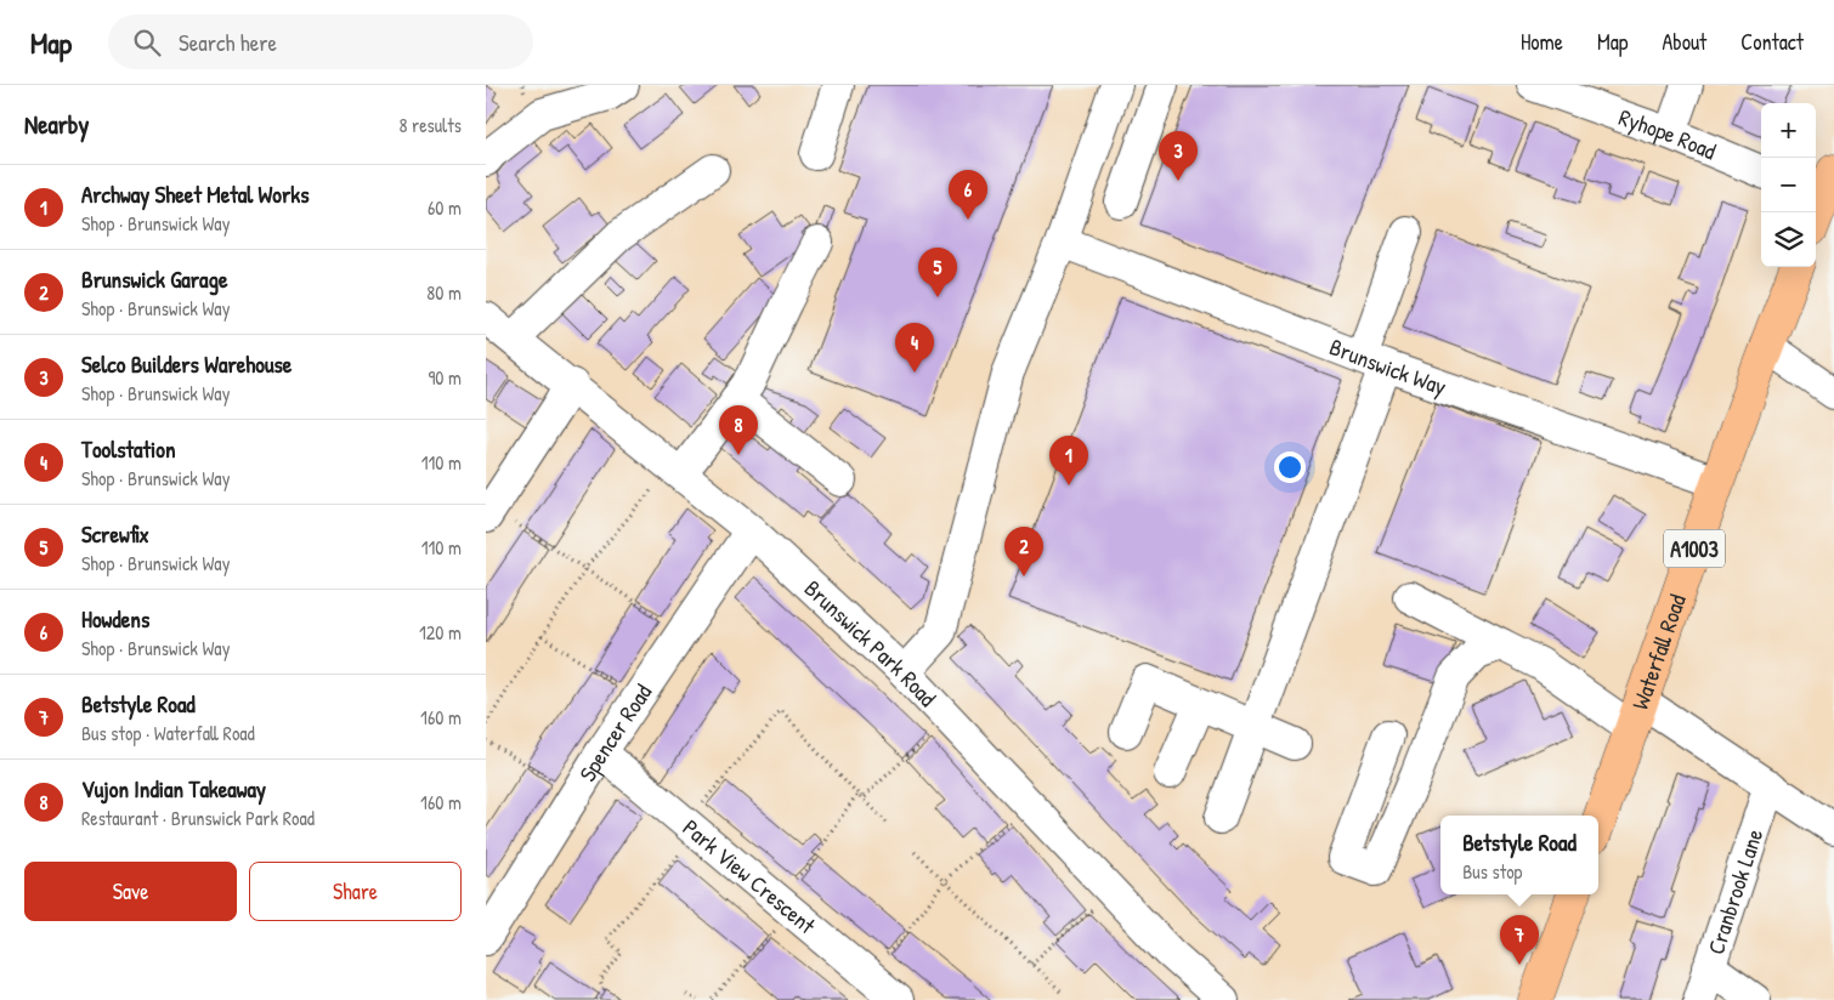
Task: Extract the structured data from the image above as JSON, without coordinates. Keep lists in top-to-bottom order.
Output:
{
  "streets": {
    "main road": ["A1003", "Waterfall Road"],
    "street": [
      "Ryhope Road",
      "Brunswick Way",
      "Brunswick Park Road",
      "Spencer Road",
      "Park View Crescent",
      "Cranbrook Lane"
    ]
  },
  "crossings": [
    ["Brunswick Way", "Waterfall Road"],
    ["Brunswick Park Road", "Spencer Road"],
    ["Spencer Road", "Park View Crescent"]
  ],
  "page": {
    "header": "Map",
    "search": "Search here",
    "nav": [
      "Home",
      "Map",
      "About",
      "Contact"
    ],
    "heading": ["Nearby", "8 results"],
    "map_buttons": ["+", "−"],
    "pins": [
      "3",
      "6",
      "5",
      "4",
      "8",
      "1",
      "2",
      "7"
    ],
    "list": [
      {
        "mark": "1",
        "name": "Archway Sheet Metal Works",
        "note": "Shop · Brunswick Way",
        "value": "60 m"
      },
      {
        "mark": "2",
        "name": "Brunswick Garage",
        "note": "Shop · Brunswick Way",
        "value": "80 m"
      },
      {
        "mark": "3",
        "name": "Selco Builders Warehouse",
        "note": "Shop · Brunswick Way",
        "value": "90 m"
      },
      {
        "mark": "4",
        "name": "Toolstation",
        "note": "Shop · Brunswick Way",
        "value": "110 m"
      },
      {
        "mark": "5",
        "name": "Screwfix",
        "note": "Shop · Brunswick Way",
        "value": "110 m"
      },
      {
        "mark": "6",
        "name": "Howdens",
        "note": "Shop · Brunswick Way",
        "value": "120 m"
      },
      {
        "mark": "7",
        "name": "Betstyle Road",
        "note": "Bus stop · Waterfall Road",
        "value": "160 m"
      },
      {
        "mark": "8",
        "name": "Vujon Indian Takeaway",
        "note": "Restaurant · Brunswick Park Road",
        "value": "160 m"
      }
    ],
    "popup": ["Betstyle Road", "Bus stop"],
    "buttons": ["Save", "Share"]
  }
}
